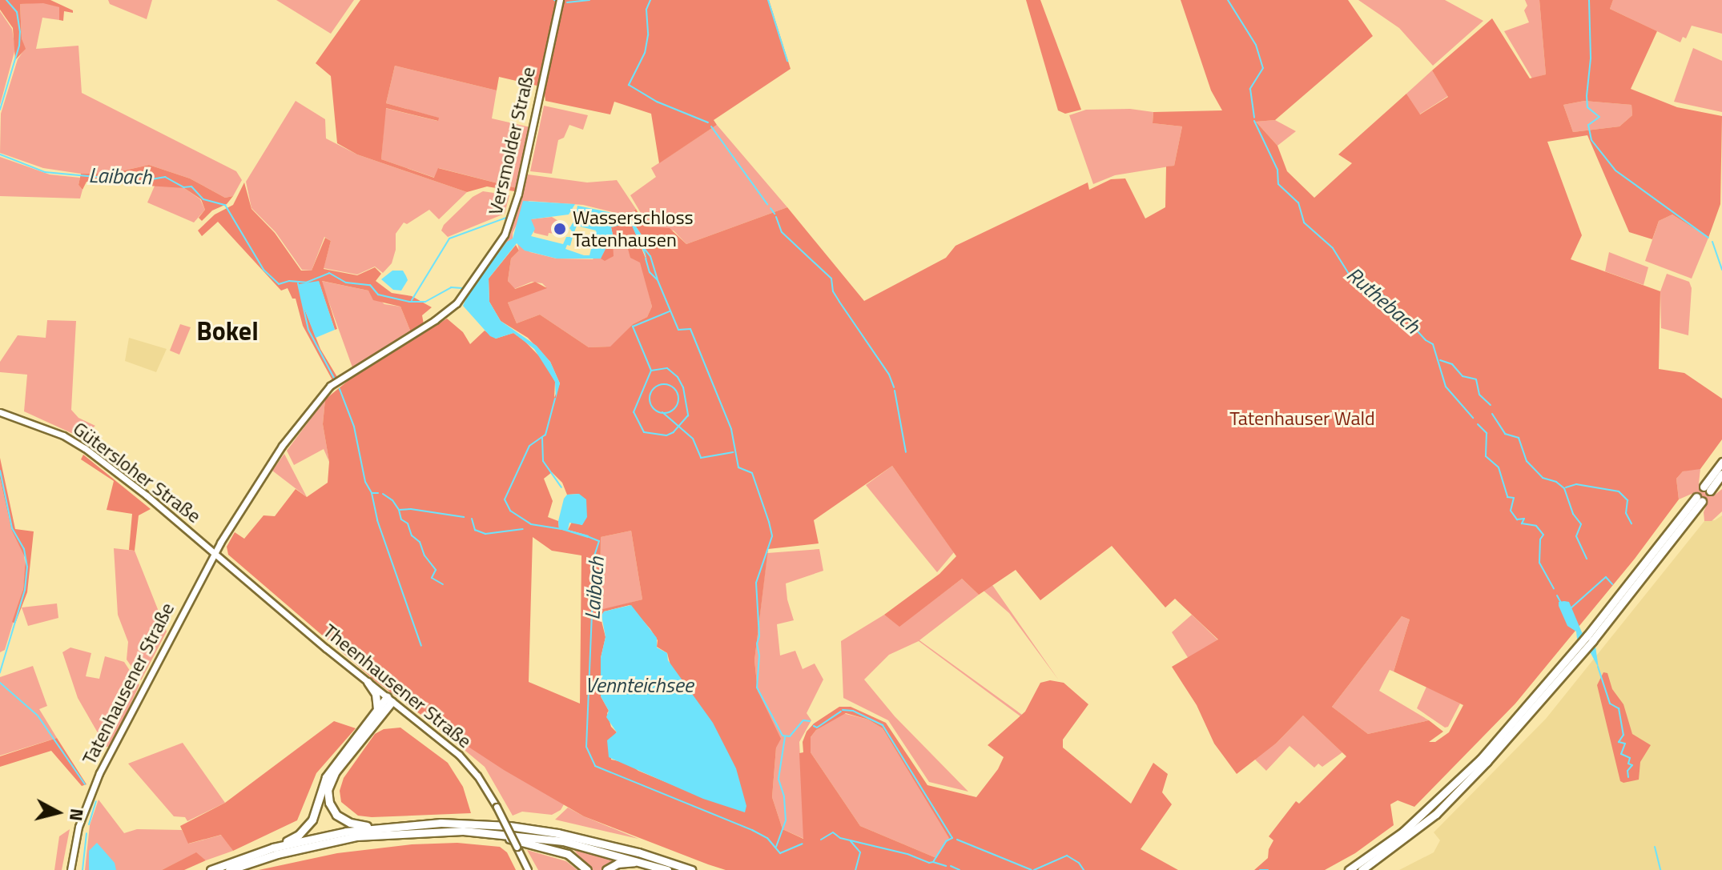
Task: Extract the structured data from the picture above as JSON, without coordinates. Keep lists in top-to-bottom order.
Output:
{
  "streets": {
    "main road": [
      "Versmolder Straße",
      "Gütersloher Straße",
      "Tatenhausener Straße",
      "Theenhausener Straße"
    ]
  },
  "crossings": [
    ["Versmolder Straße", "Gütersloher Straße"],
    ["Versmolder Straße", "Tatenhausener Straße"],
    ["Versmolder Straße", "Theenhausener Straße"],
    ["Gütersloher Straße", "Tatenhausener Straße"],
    ["Gütersloher Straße", "Theenhausener Straße"],
    ["Tatenhausener Straße", "Theenhausener Straße"]
  ],
  "districts": ["Bokel"],
  "water": ["Laibach", "Ruthebach", "Vennteichsee"],
  "parks": ["Tatenhauser Wald"],
  "places": ["Wasserschloss Tatenhausen"],
  "north": "right"
}
